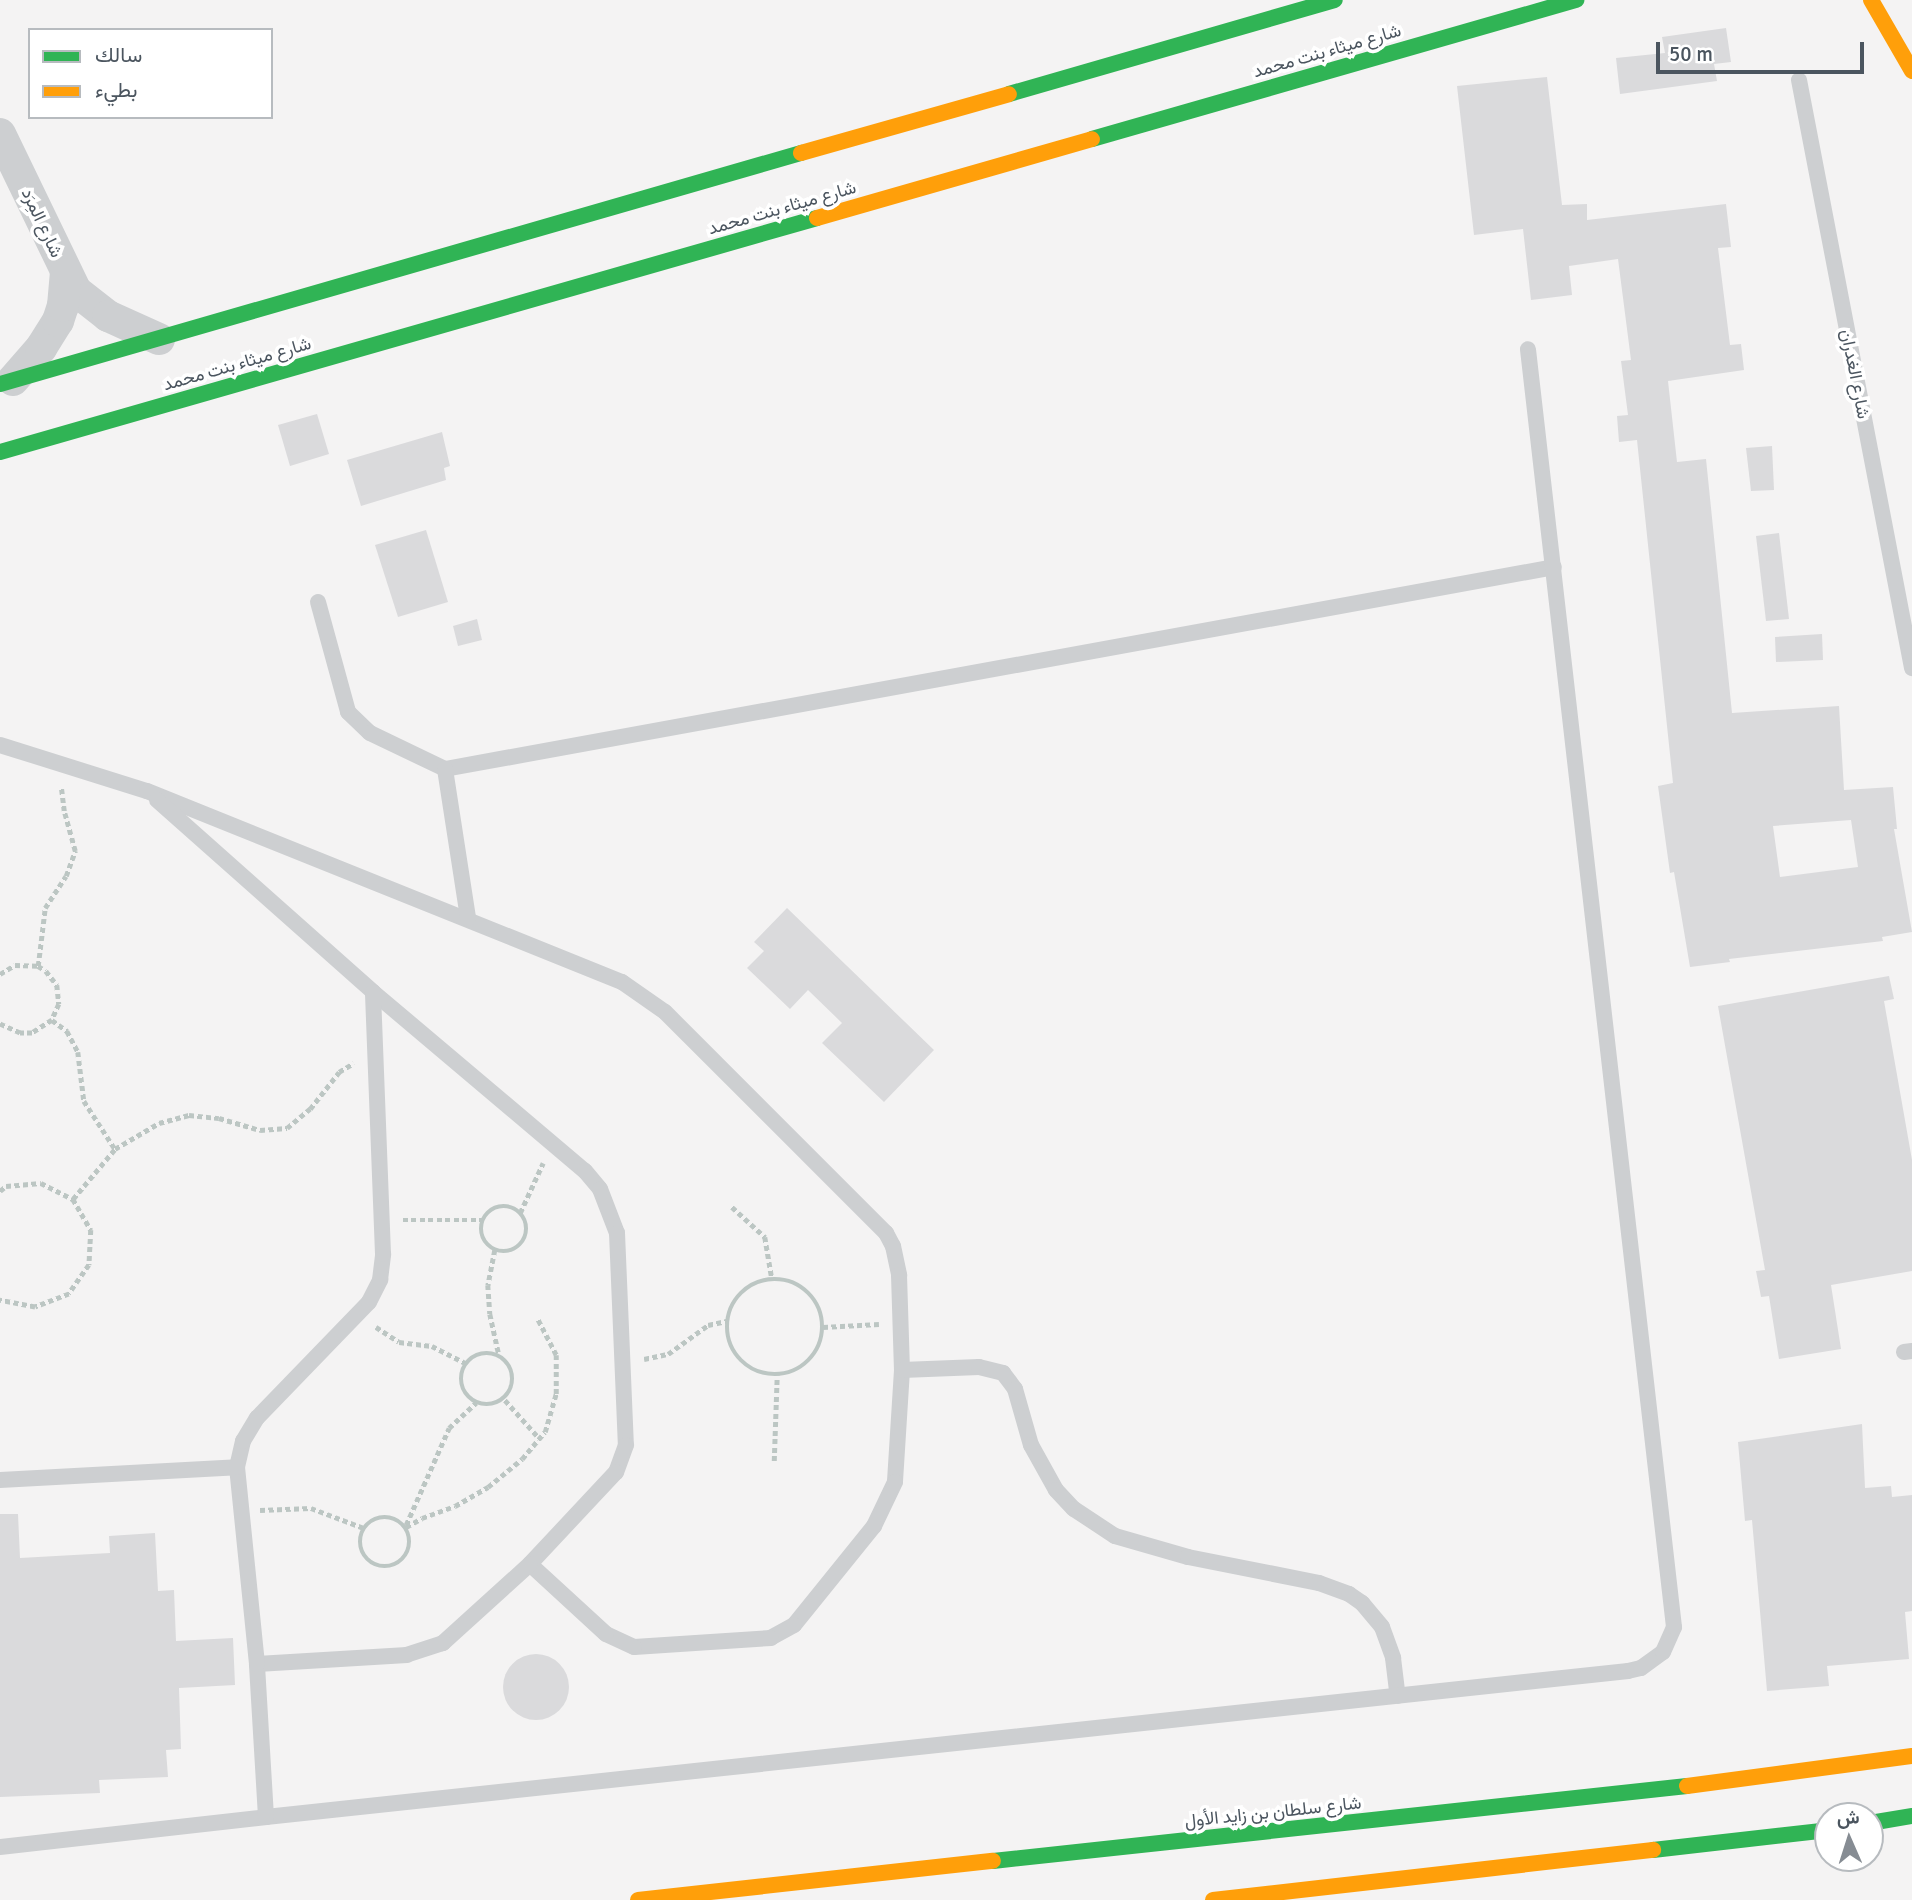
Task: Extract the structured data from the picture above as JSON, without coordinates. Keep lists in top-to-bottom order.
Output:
{
  "streets": {
    "main road": ["شارع ميثاء بنت محمد", "شارع سلطان بن زايد الأول"],
    "street": ["شارع المِرَد"],
    "lane": ["شارع الغدران"]
  },
  "legend": ["سالك", "بطيء"],
  "scale_bar": "50 m",
  "north": "top"
}
